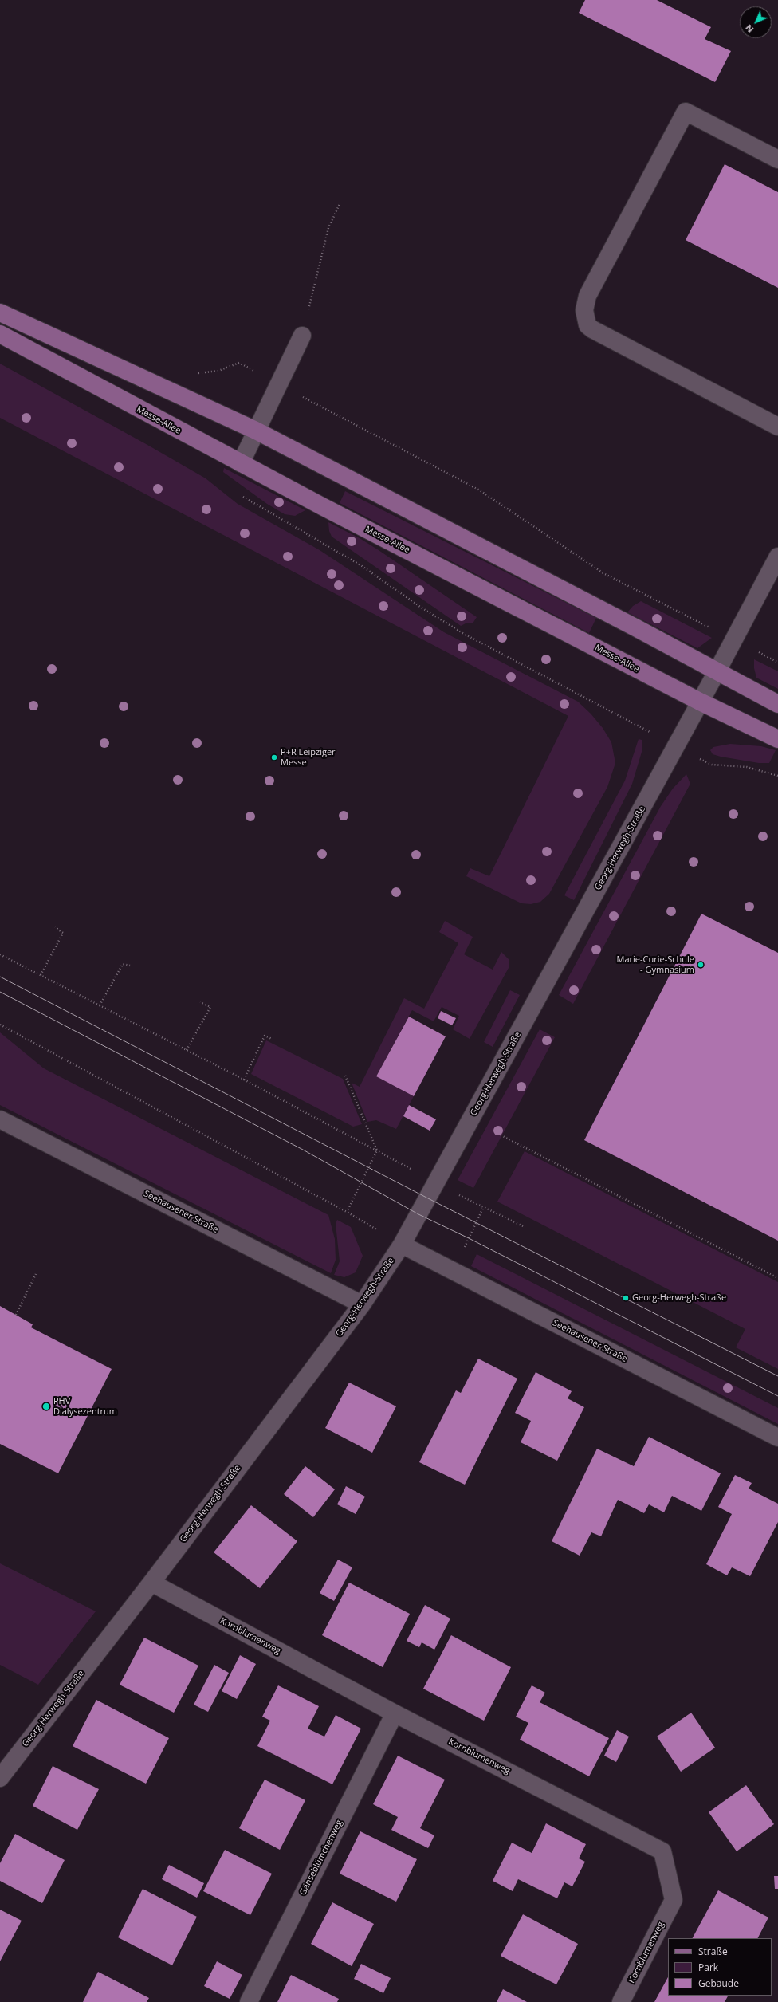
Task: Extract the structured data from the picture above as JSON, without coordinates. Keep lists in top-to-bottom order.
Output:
{
  "streets": {
    "main road": ["Messe-Allee"],
    "street": [
      "Georg-Herwegh-Straße",
      "Seehausener Straße",
      "Kornblumenweg",
      "Gänseblümchenweg"
    ]
  },
  "crossings": [
    ["Messe-Allee", "Georg-Herwegh-Straße"],
    ["Georg-Herwegh-Straße", "Seehausener Straße"],
    ["Georg-Herwegh-Straße", "Kornblumenweg"],
    ["Kornblumenweg", "Gänseblümchenweg"]
  ],
  "places": [
    "P+R Leipziger Messe",
    "Marie-Curie-Schule - Gymnasium",
    "Georg-Herwegh-Straße",
    "PHV Dialysezentrum"
  ],
  "legend": ["Straße", "Park", "Gebäude"],
  "north": "bottom left"
}
